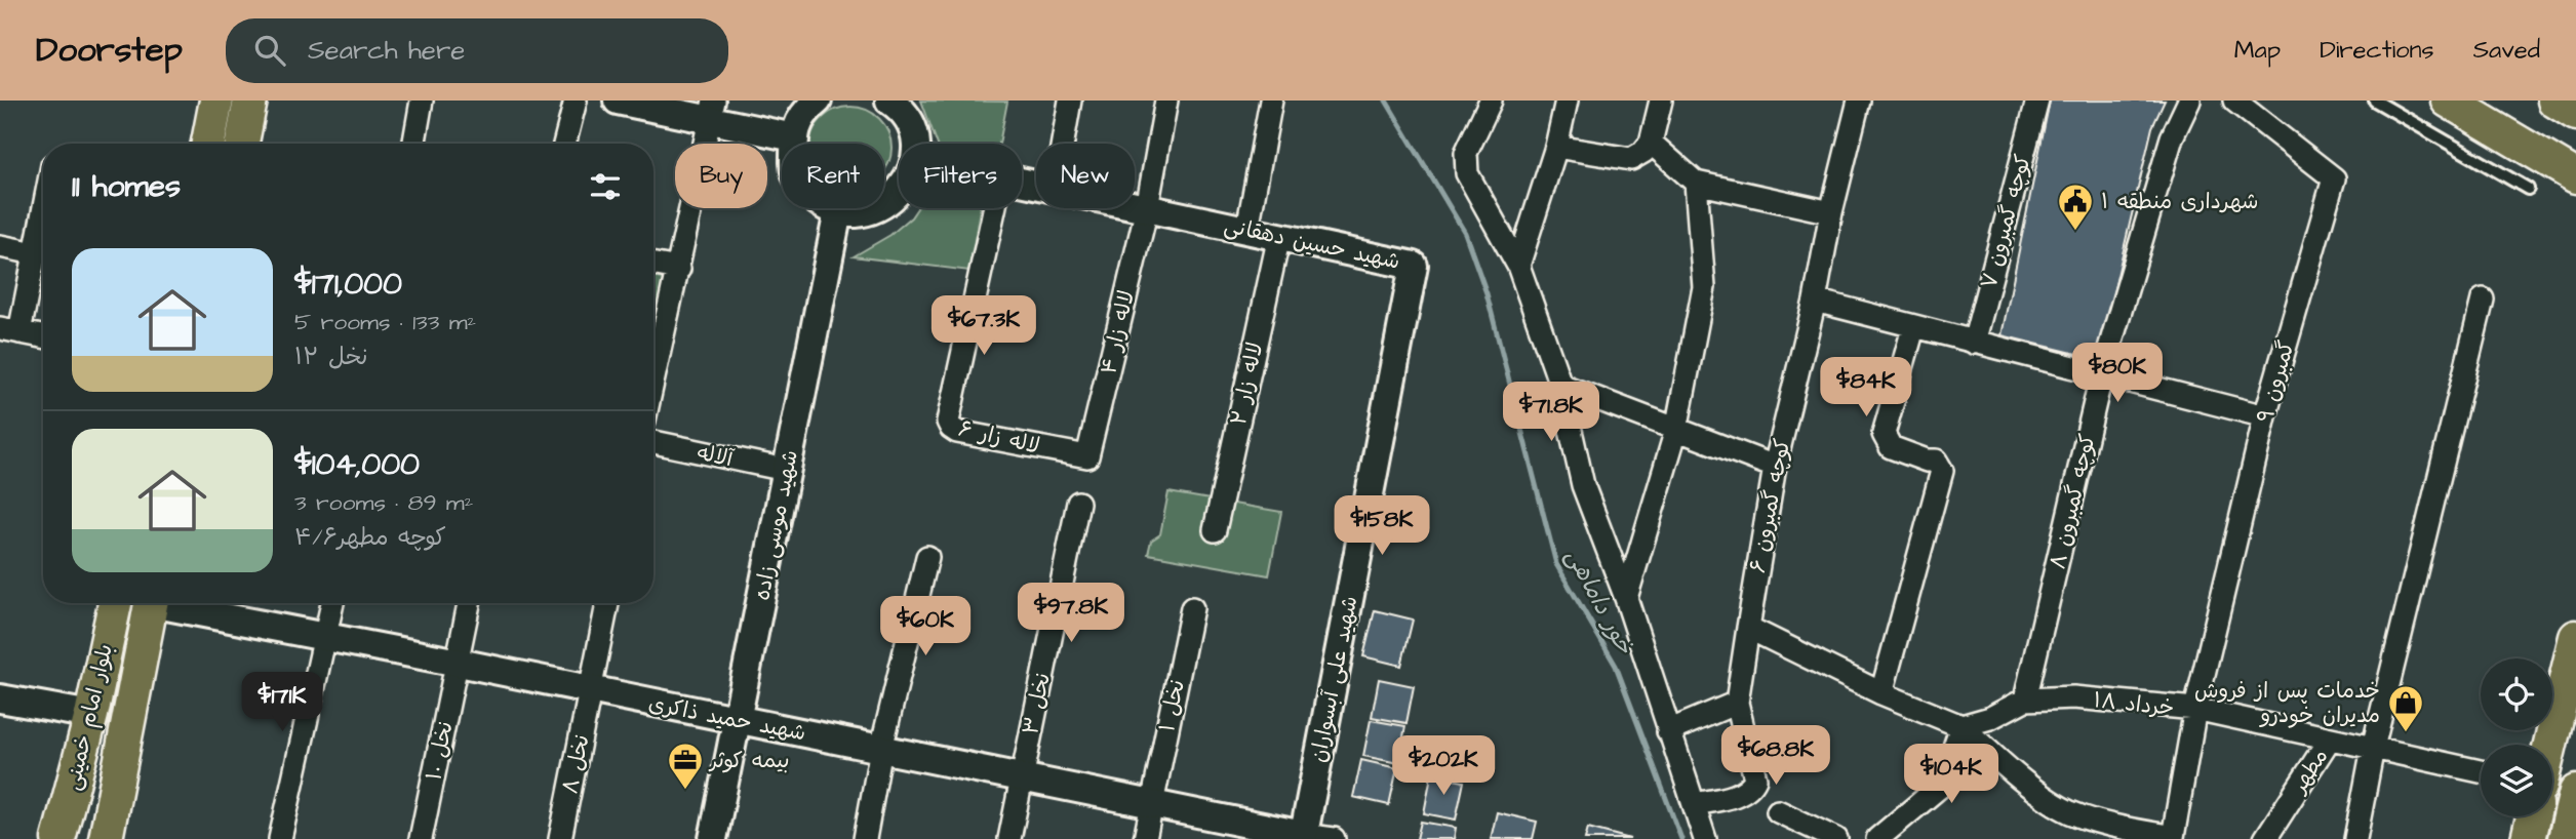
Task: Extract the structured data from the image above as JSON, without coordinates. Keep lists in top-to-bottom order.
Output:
{
  "streets": {
    "main road": ["بلوار امام خمینی"],
    "street": [
      "کوچه گمبرون ۷",
      "شهید حسین دهقانی",
      "لاله زار ۴",
      "گمبرون ۹",
      "لاله زار ۲",
      "لاله زار ۶",
      "آلاله",
      "کوچه گمبرون ۸",
      "کوچه گمبرون ۶",
      "شهید موسی زاده",
      "شهید علی آبسواران",
      "نخل ۳",
      "خرداد ۱۸",
      "نخل ۱",
      "شهید حمید ذاکری",
      "نخل ۱۰",
      "نخل ۸",
      "مطهر"
    ]
  },
  "crossings": [
    ["شهید حسین دهقانی", "لاله زار ۴"],
    ["شهید حسین دهقانی", "لاله زار ۲"],
    ["شهید حسین دهقانی", "شهید علی آبسواران"],
    ["لاله زار ۴", "لاله زار ۶"],
    ["گمبرون ۹", "خرداد ۱۸"],
    ["آلاله", "شهید موسی زاده"],
    ["کوچه گمبرون ۸", "خرداد ۱۸"],
    ["شهید موسی زاده", "شهید حمید ذاکری"],
    ["شهید علی آبسواران", "شهید حمید ذاکری"],
    ["نخل ۳", "شهید حمید ذاکری"],
    ["خرداد ۱۸", "مطهر"],
    ["نخل ۱", "شهید حمید ذاکری"],
    ["شهید حمید ذاکری", "نخل ۱۰"],
    ["شهید حمید ذاکری", "نخل ۸"]
  ],
  "water": ["خور داماهی"],
  "places": {
    "public building": ["شهرداری منطقه ۱"],
    "shop": ["خدمات پس از فروش مدیران خودرو"],
    "office": ["بیمه کوثر"]
  },
  "page": {
    "header": "Doorstep",
    "search": "Search here",
    "nav": ["Map", "Directions", "Saved"],
    "chip": [
      "Buy",
      "Rent",
      "Filters",
      "New"
    ],
    "heading": "11 homes",
    "list": [
      {
        "name": "$171,000",
        "note": "5 rooms · 133 m² · نخل ۱۲"
      },
      {
        "name": "$104,000",
        "note": "3 rooms · 89 m² · کوچه مطهر۴/۶"
      }
    ],
    "price": [
      "$67.3K",
      "$80K",
      "$84K",
      "$71.8K",
      "$158K",
      "$97.8K",
      "$60K",
      "$171K",
      "$68.8K",
      "$202K",
      "$104K"
    ]
  }
}
